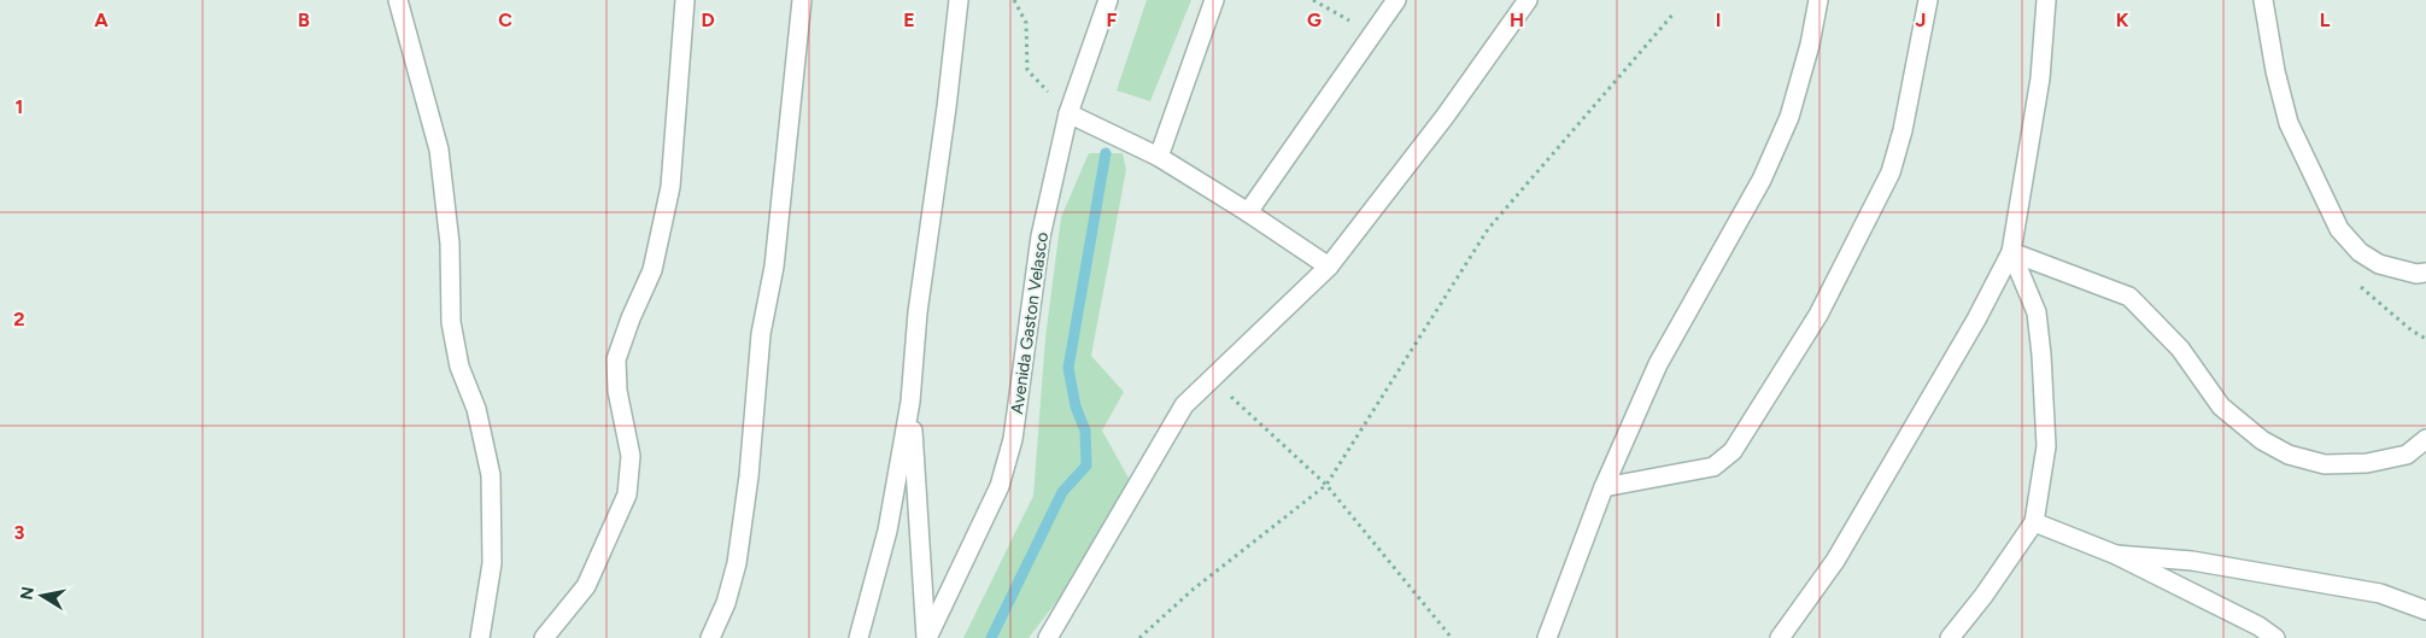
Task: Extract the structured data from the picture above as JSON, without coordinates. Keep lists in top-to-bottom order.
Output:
{
  "streets": {
    "street": ["Avenida Gaston Velasco"]
  },
  "north": "left",
  "grid": {
    "columns": [
      "A",
      "B",
      "C",
      "D",
      "E",
      "F",
      "G",
      "H",
      "I",
      "J",
      "K",
      "L"
    ],
    "rows": ["1", "2", "3"]
  }
}
